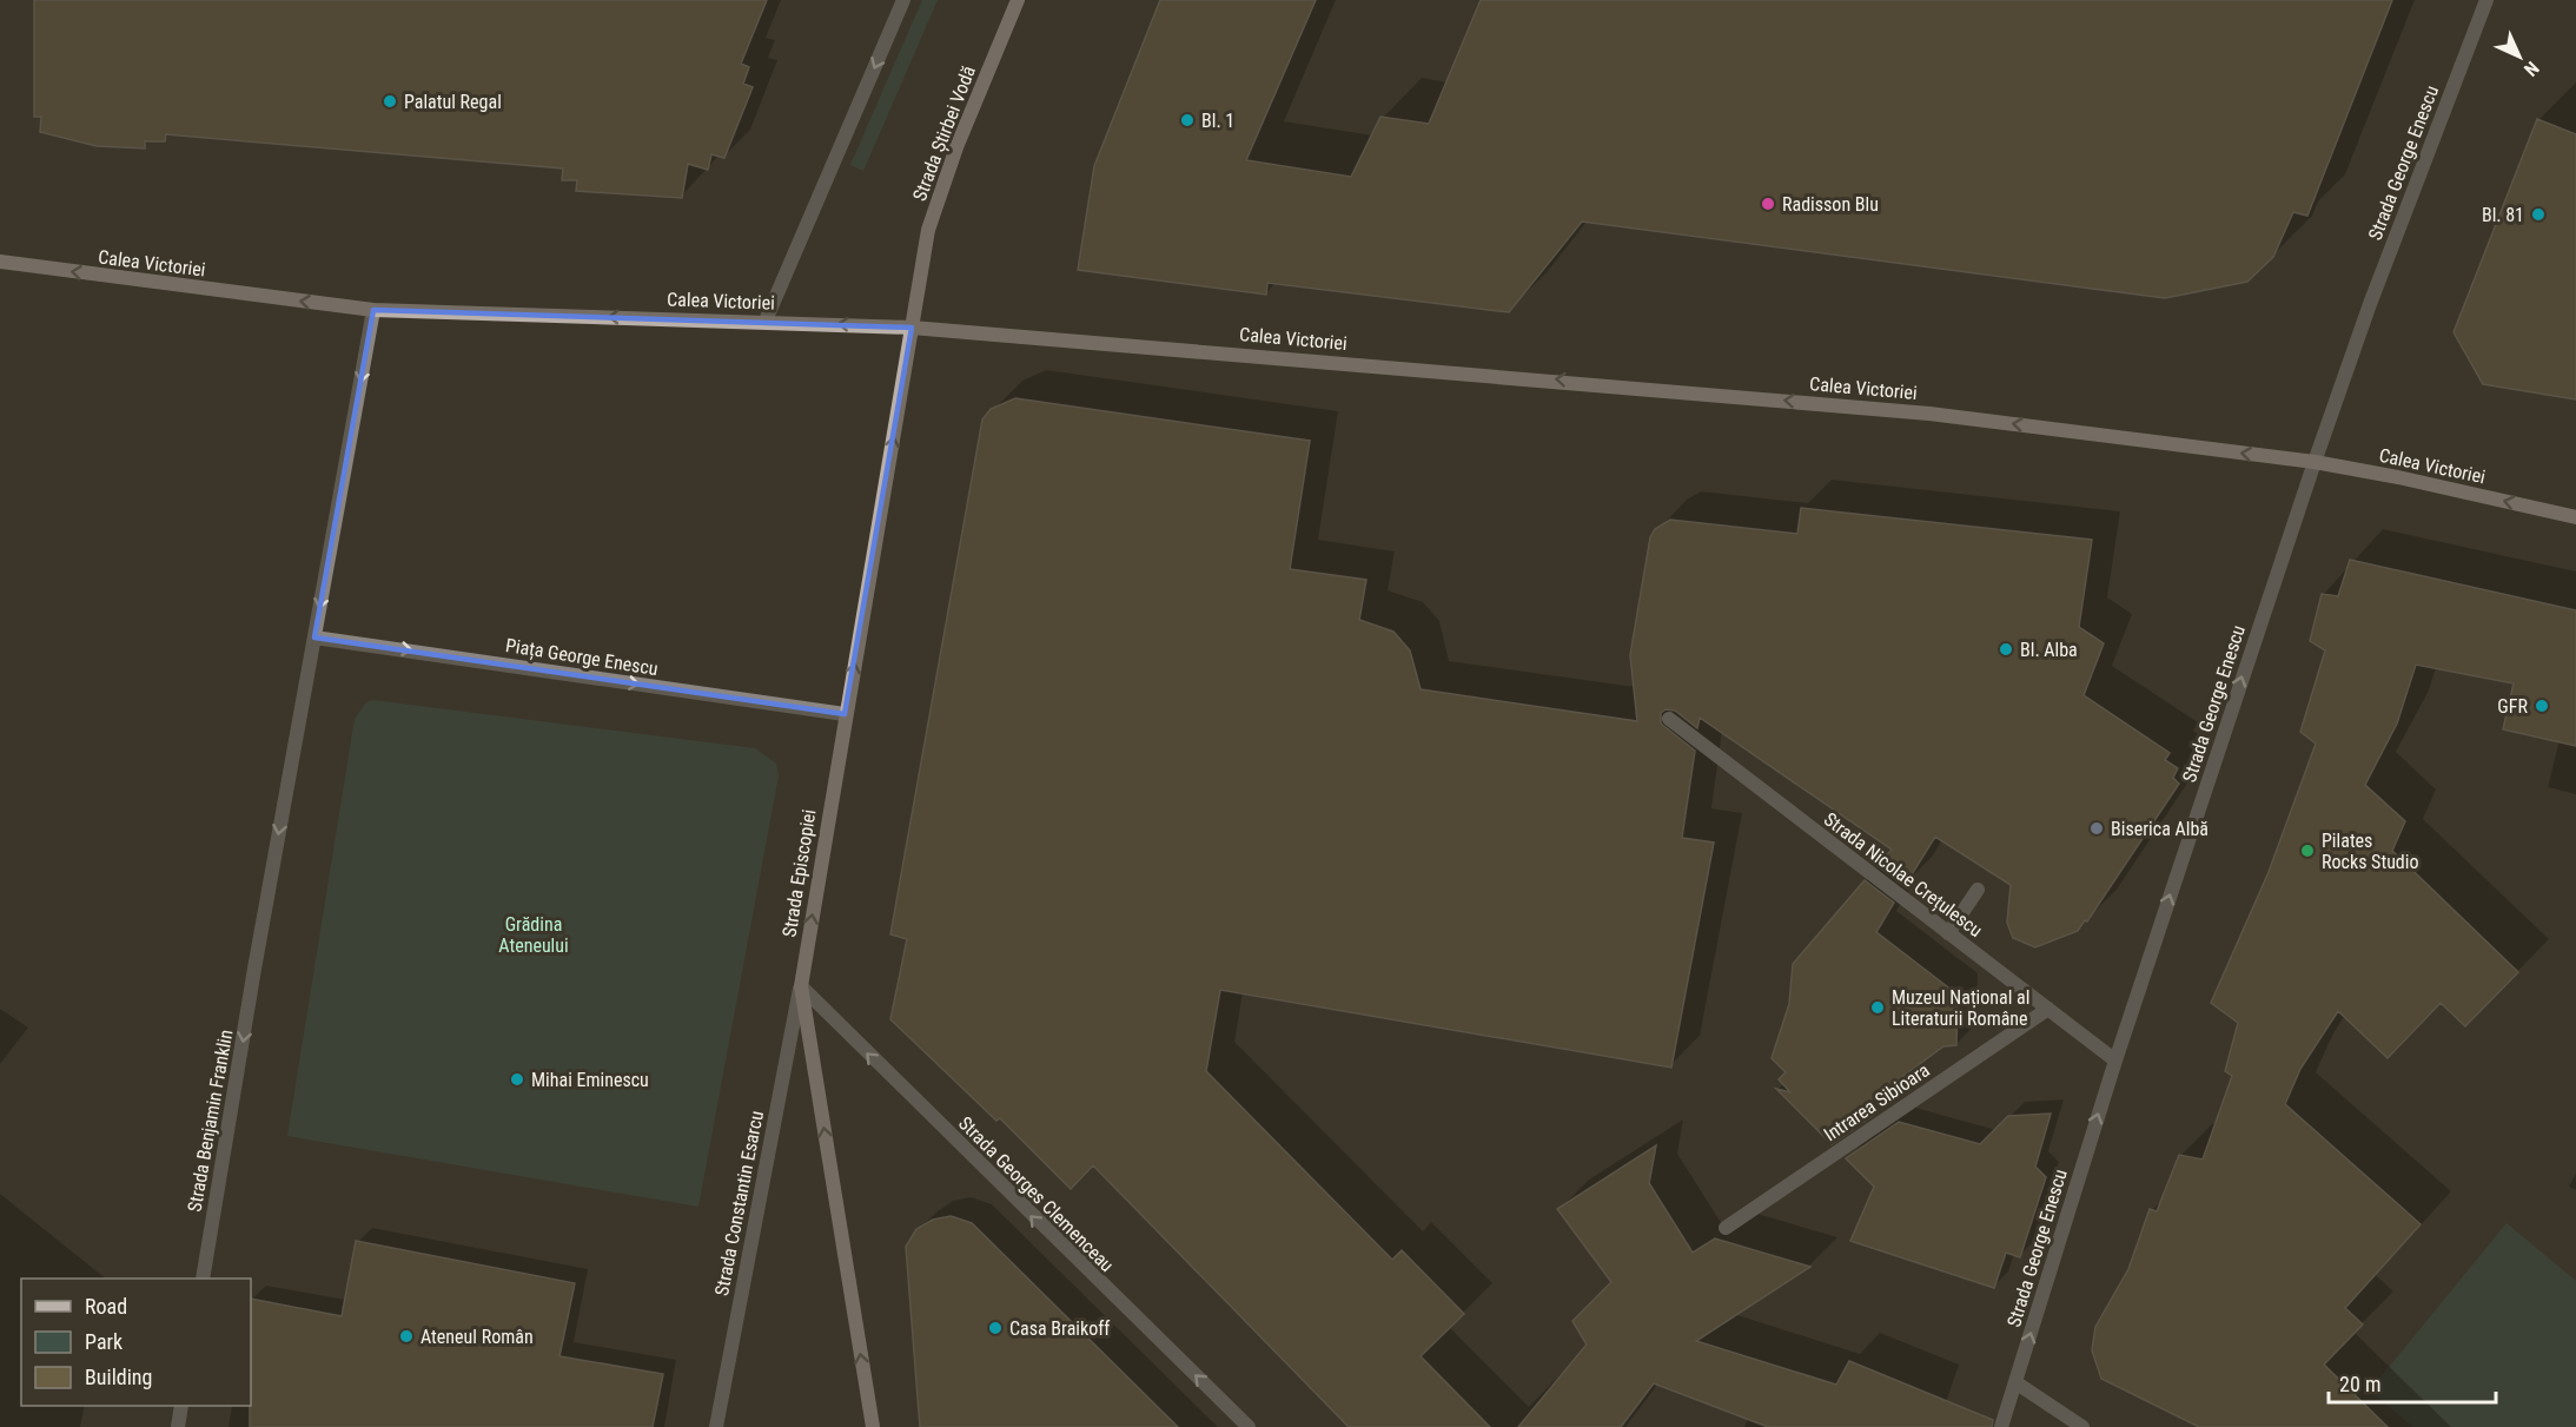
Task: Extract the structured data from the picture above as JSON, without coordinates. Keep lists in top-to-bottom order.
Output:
{
  "streets": {
    "main road": ["Strada Știrbei Vodă", "Calea Victoriei", "Strada Episcopiei"],
    "street": [
      "Strada George Enescu",
      "Piața George Enescu",
      "Strada Nicolae Crețulescu",
      "Intrarea Sibioara",
      "Strada Benjamin Franklin",
      "Strada Georges Clemenceau",
      "Strada Constantin Esarcu"
    ]
  },
  "crossings": [
    ["Strada Știrbei Vodă", "Calea Victoriei"],
    ["Strada Știrbei Vodă", "Strada Episcopiei"],
    ["Strada George Enescu", "Calea Victoriei"],
    ["Strada George Enescu", "Strada Nicolae Crețulescu"],
    ["Calea Victoriei", "Strada Episcopiei"],
    ["Piața George Enescu", "Strada Episcopiei"],
    ["Piața George Enescu", "Strada Benjamin Franklin"],
    ["Strada Episcopiei", "Strada Georges Clemenceau"],
    ["Strada Episcopiei", "Strada Constantin Esarcu"],
    ["Strada Nicolae Crețulescu", "Intrarea Sibioara"],
    ["Strada Georges Clemenceau", "Strada Constantin Esarcu"]
  ],
  "one_way": [
    "Strada George Enescu",
    "Calea Victoriei",
    "Piața George Enescu",
    "Strada Episcopiei",
    "Strada Benjamin Franklin",
    "Strada Georges Clemenceau"
  ],
  "parks": ["Grădina Ateneului"],
  "places": [
    "Palatul Regal",
    "Bl. 1",
    "Radisson Blu",
    "Bl. 81",
    "Bl. Alba",
    "GFR",
    "Biserica Albă",
    "Pilates Rocks Studio",
    "Muzeul Național al Literaturii Române",
    "Mihai Eminescu",
    "Casa Braikoff",
    "Ateneul Român"
  ],
  "legend": ["Road", "Park", "Building"],
  "scale_bar": "20 m",
  "north": "bottom right"
}
